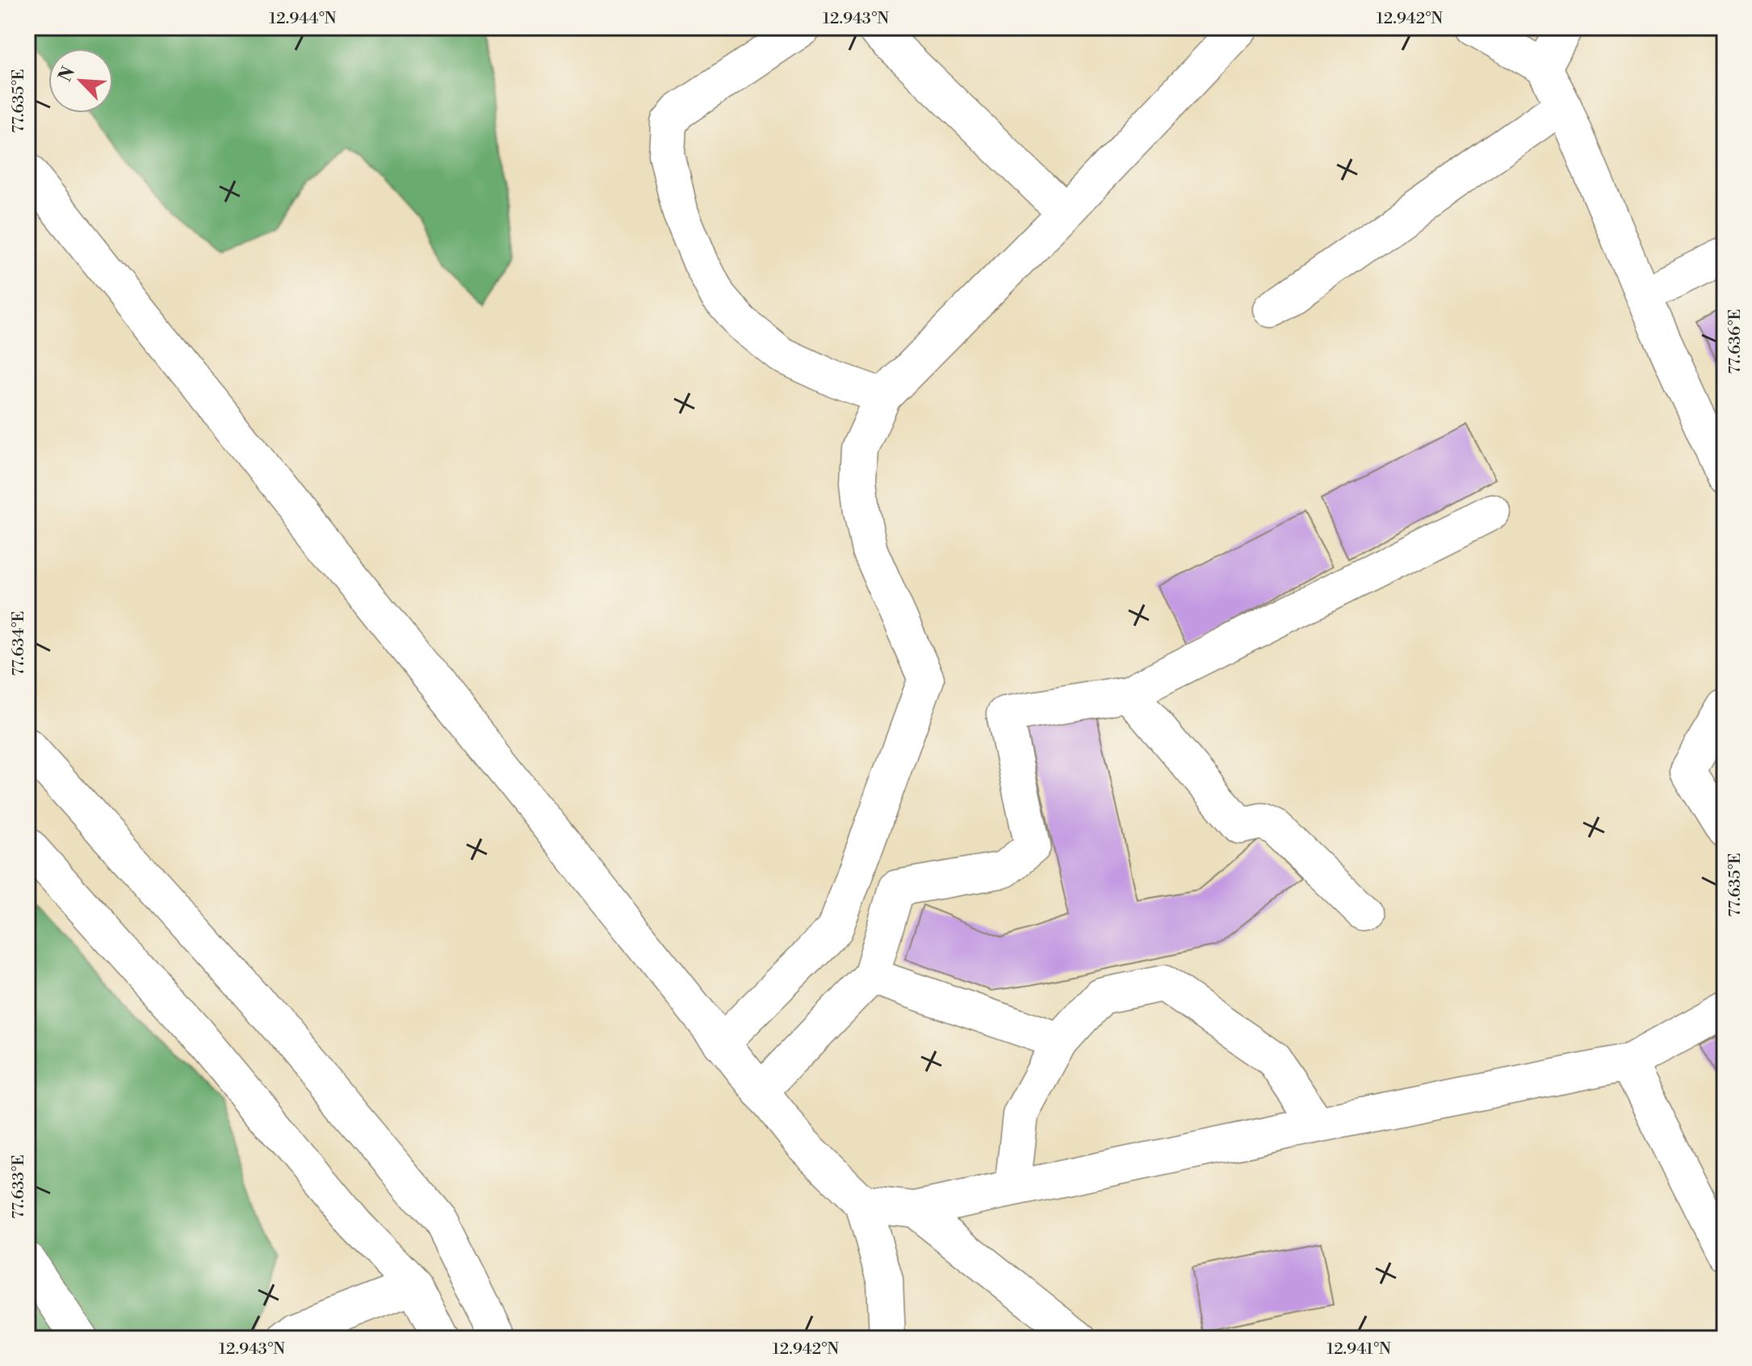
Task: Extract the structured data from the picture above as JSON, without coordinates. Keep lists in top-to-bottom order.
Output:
{
  "north": "top left",
  "coordinates": [
    "12.944°N",
    "12.943°N",
    "12.942°N",
    "77.635°E",
    "77.636°E",
    "77.634°E",
    "77.633°E",
    "12.941°N"
  ]
}
